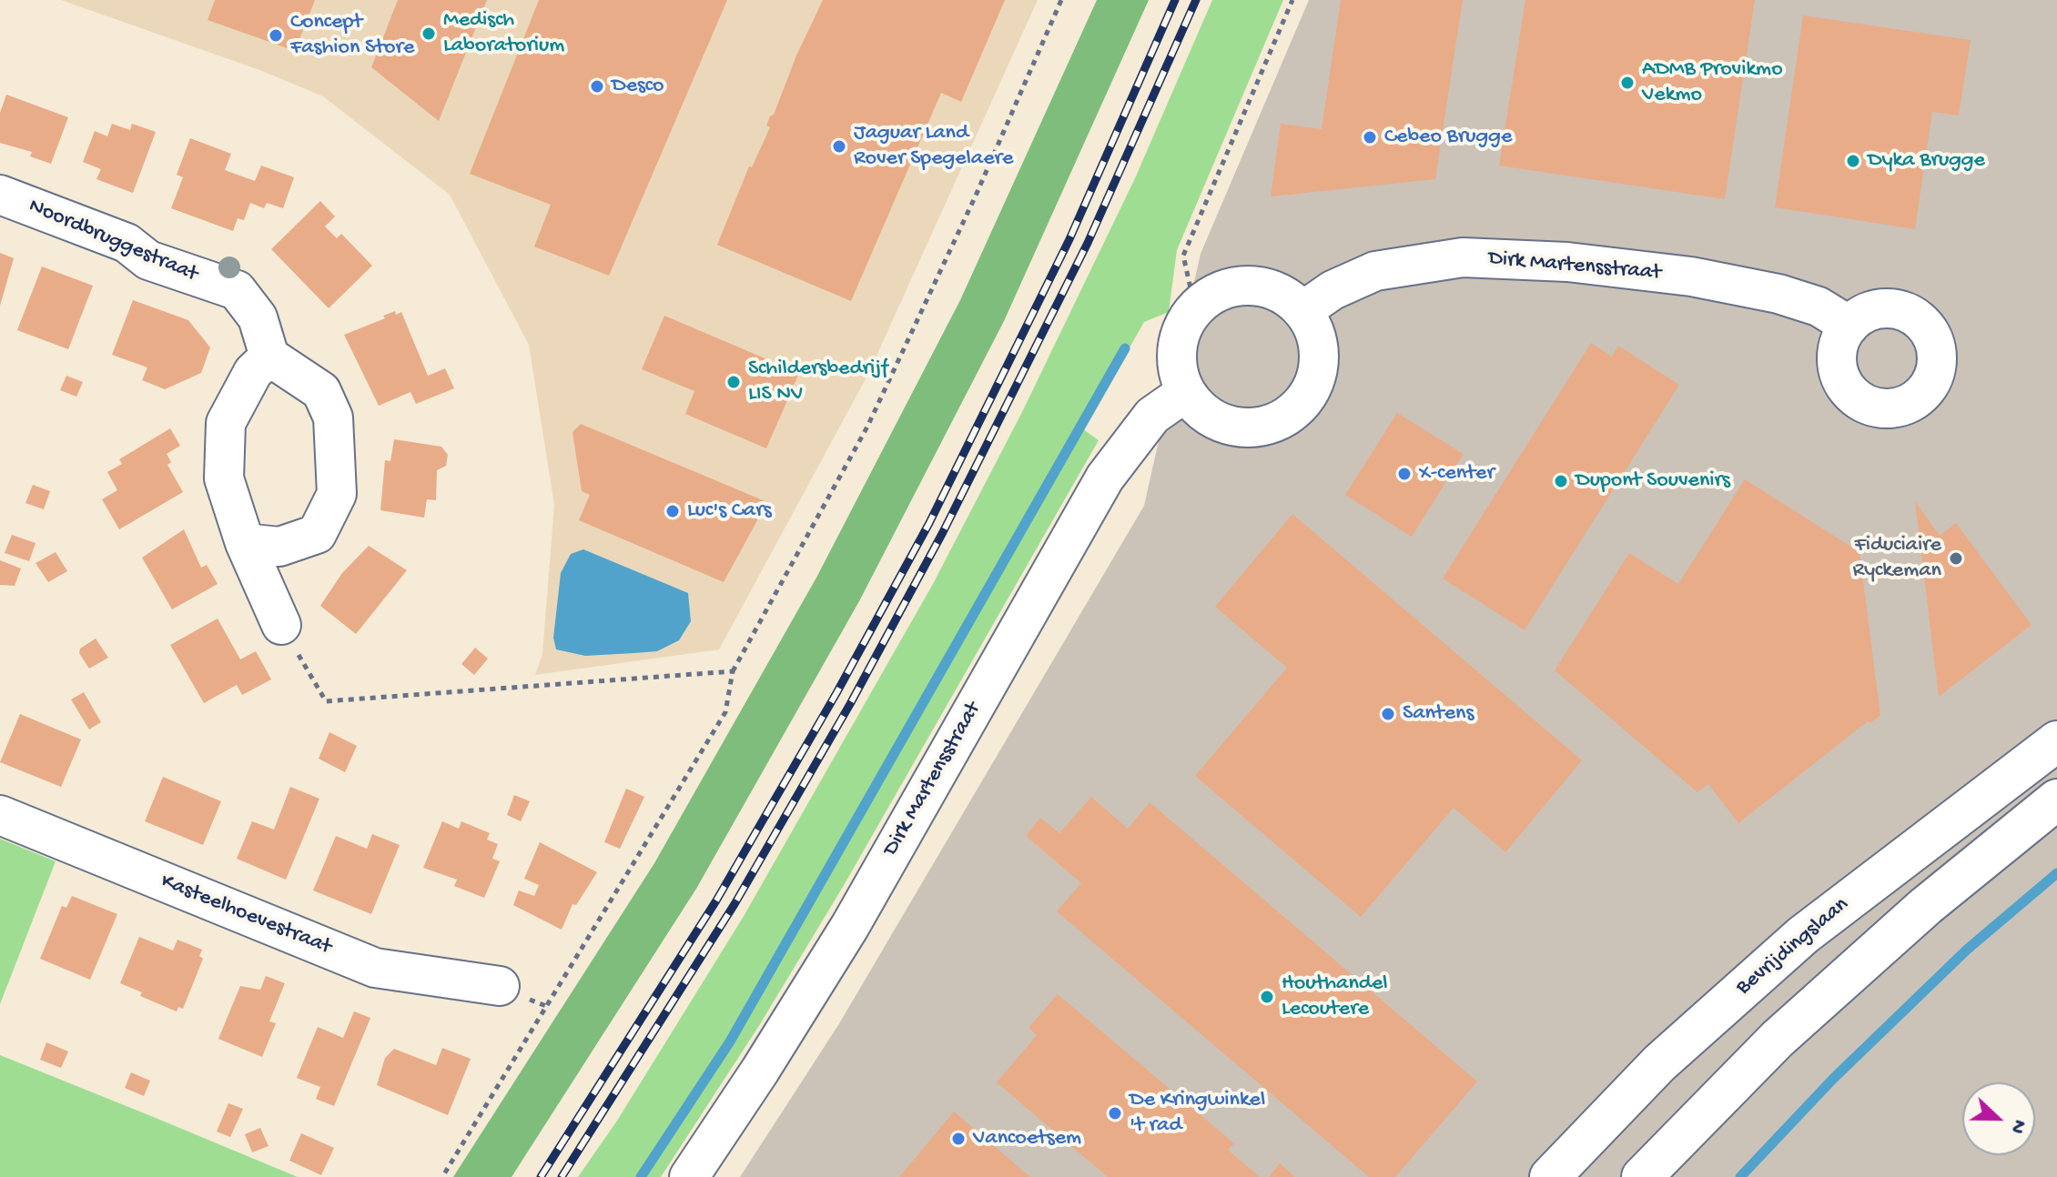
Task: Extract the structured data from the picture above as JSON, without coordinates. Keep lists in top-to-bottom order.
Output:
{
  "streets": {
    "highway": ["Bevrijdingslaan"],
    "street": ["Noordbruggestraat", "Dirk Martensstraat", "Kasteelhoevestraat"]
  },
  "places": [
    "Medisch Laboratorium",
    "Concept Fashion Store",
    "ADMB Provikmo Vekmo",
    "Desco",
    "Cebeo Brugge",
    "Jaguar Land Rover Spegelaere",
    "Dyka Brugge",
    "Schildersbedrijf LIS NV",
    "X-center",
    "Dupont Souvenirs",
    "Luc's Cars",
    "Fiduciaire Ryckeman",
    "Santens",
    "Houthandel Lecoutere",
    "De Kringwinkel 't rad",
    "Vancoetsem"
  ],
  "north": "right"
}
